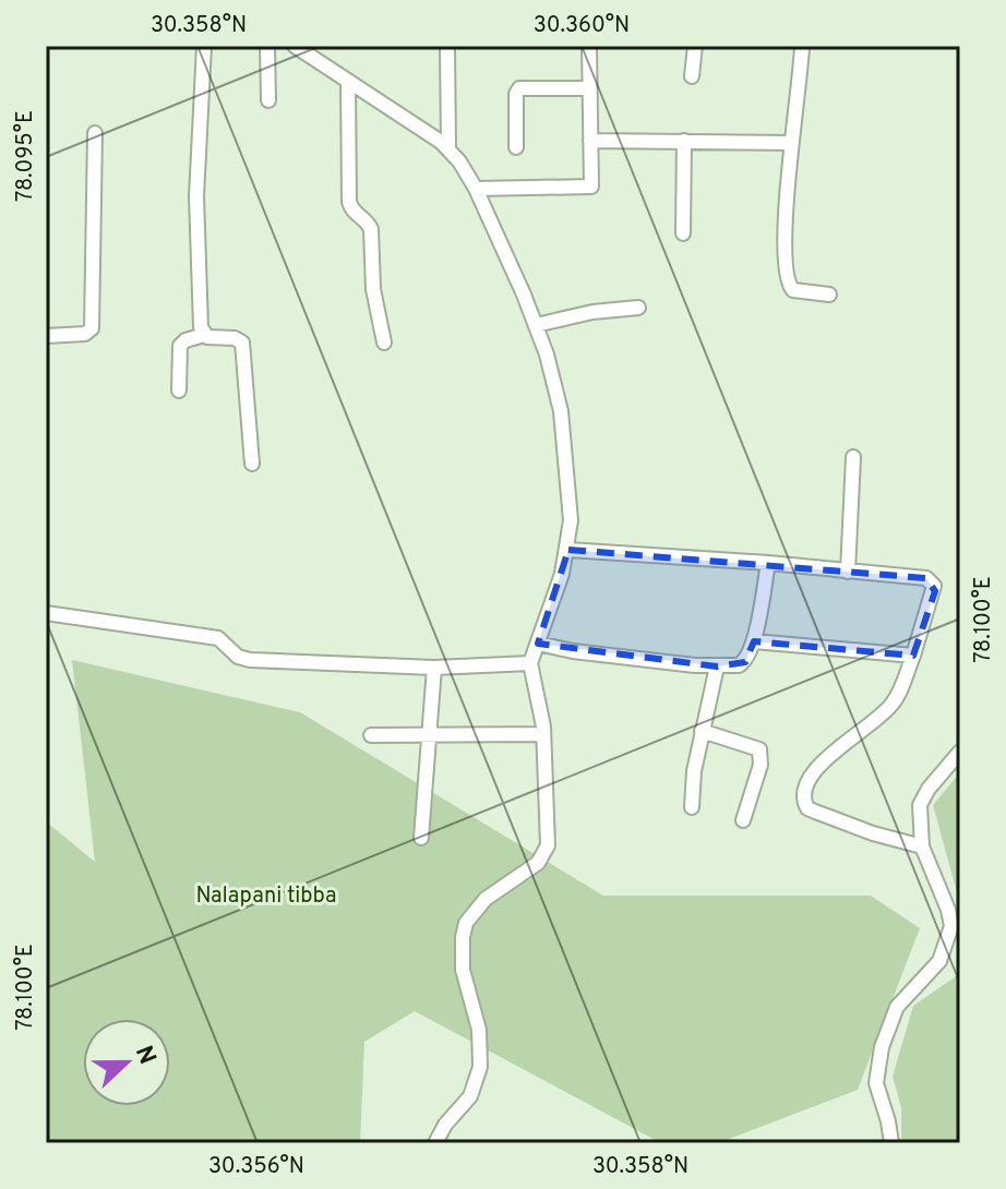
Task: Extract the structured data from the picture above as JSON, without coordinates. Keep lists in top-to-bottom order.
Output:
{
  "parks": ["Nalapani tibba"],
  "north": "right",
  "coordinates": [
    "30.358°N",
    "30.360°N",
    "78.095°E",
    "78.100°E",
    "30.356°N"
  ]
}
